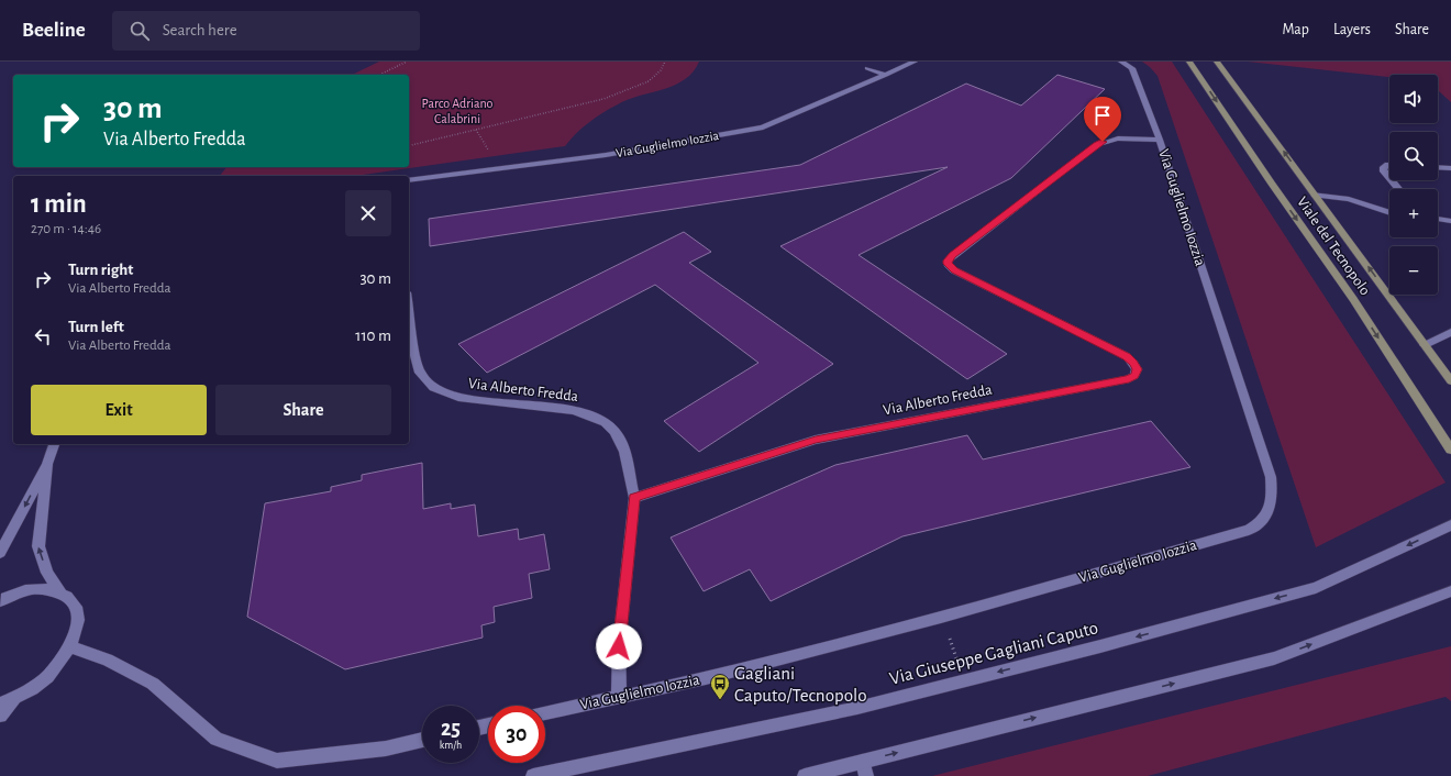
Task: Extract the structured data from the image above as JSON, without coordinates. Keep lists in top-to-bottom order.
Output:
{
  "streets": {
    "main road": ["Viale del Tecnopolo"],
    "street": ["Via Guglielmo Iozzia", "Via Alberto Fredda", "Via Giuseppe Gagliani Caputo"]
  },
  "crossings": [
    ["Via Guglielmo Iozzia", "Via Alberto Fredda"]
  ],
  "parks": ["Parco Adriano Calabrini"],
  "places": {
    "bus stop": ["Gagliani Caputo/Tecnopolo"]
  },
  "page": {
    "header": "Beeline",
    "search": "Search here",
    "nav": ["Map", "Layers", "Share"],
    "map_buttons": ["+", "−"],
    "turn": ["30 m", "Via Alberto Fredda"],
    "heading": ["1 min", "270 m · 14:46"],
    "list": [
      {
        "name": "Turn right",
        "note": "Via Alberto Fredda",
        "value": "30 m"
      },
      {
        "name": "Turn left",
        "note": "Via Alberto Fredda",
        "value": "110 m"
      }
    ],
    "buttons": ["Exit", "Share"],
    "speed": "25 km/h",
    "limit": "30"
  }
}
